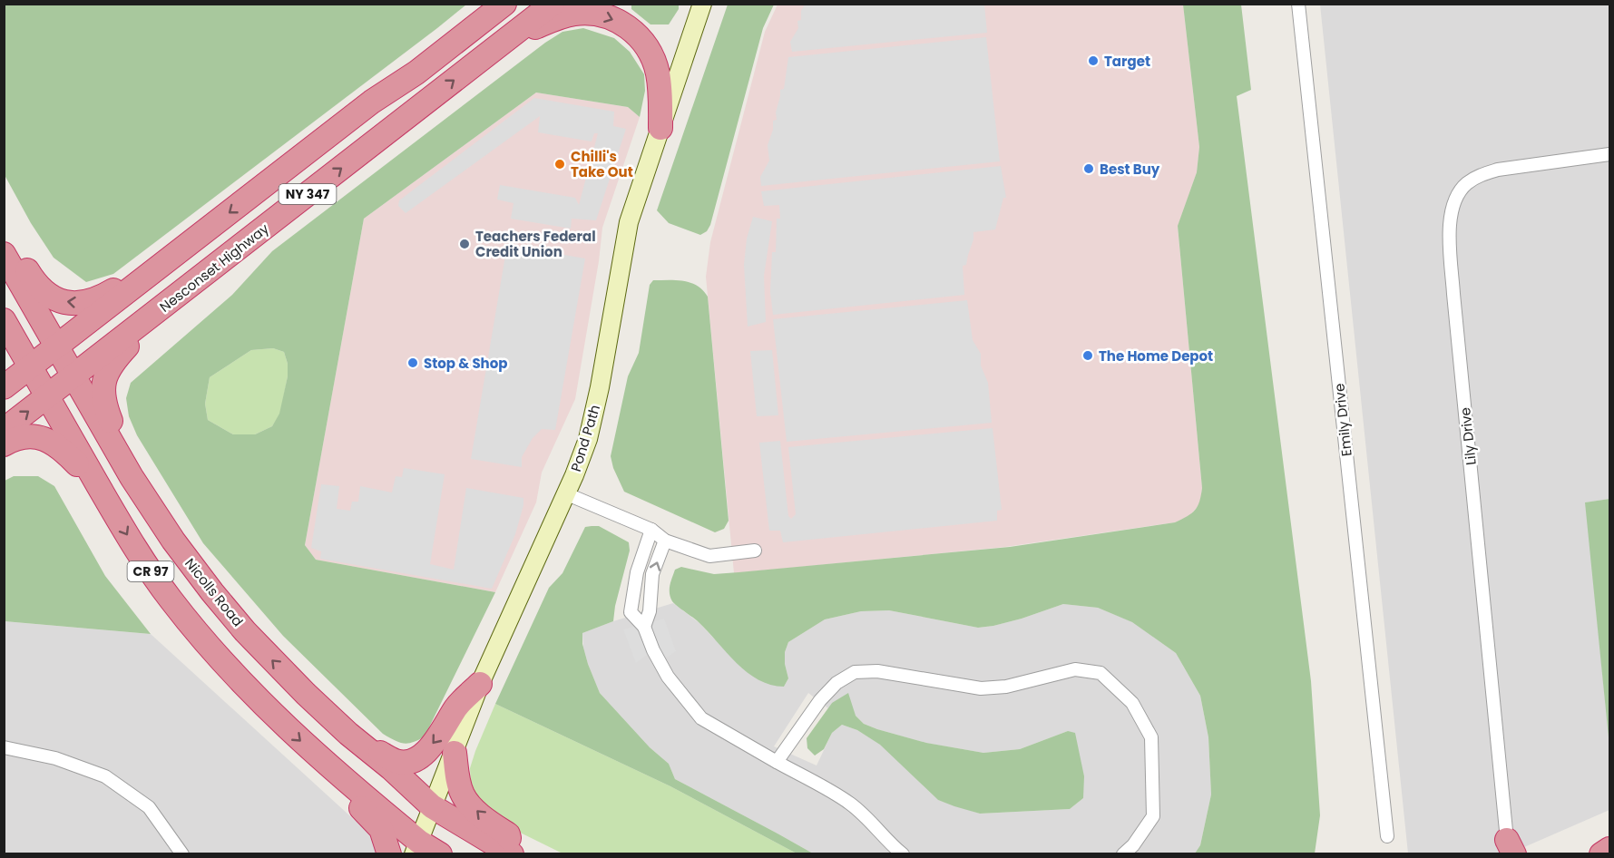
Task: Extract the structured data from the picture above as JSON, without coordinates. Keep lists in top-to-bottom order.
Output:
{
  "streets": {
    "highway": [
      "NY 347",
      "Nesconset Highway",
      "CR 97",
      "Nicolls Road"
    ],
    "main road": ["Pond Path"],
    "street": ["Emily Drive", "Lily Drive"]
  },
  "crossings": [
    ["NY 347", "CR 97"],
    ["NY 347", "Nicolls Road"],
    ["Nesconset Highway", "CR 97"],
    ["Nesconset Highway", "Nicolls Road"],
    ["Pond Path", "CR 97"],
    ["Pond Path", "Nicolls Road"]
  ],
  "places": [
    "Target",
    "Chilli's Take Out",
    "Best Buy",
    "Teachers Federal Credit Union",
    "The Home Depot",
    "Stop & Shop"
  ]
}
